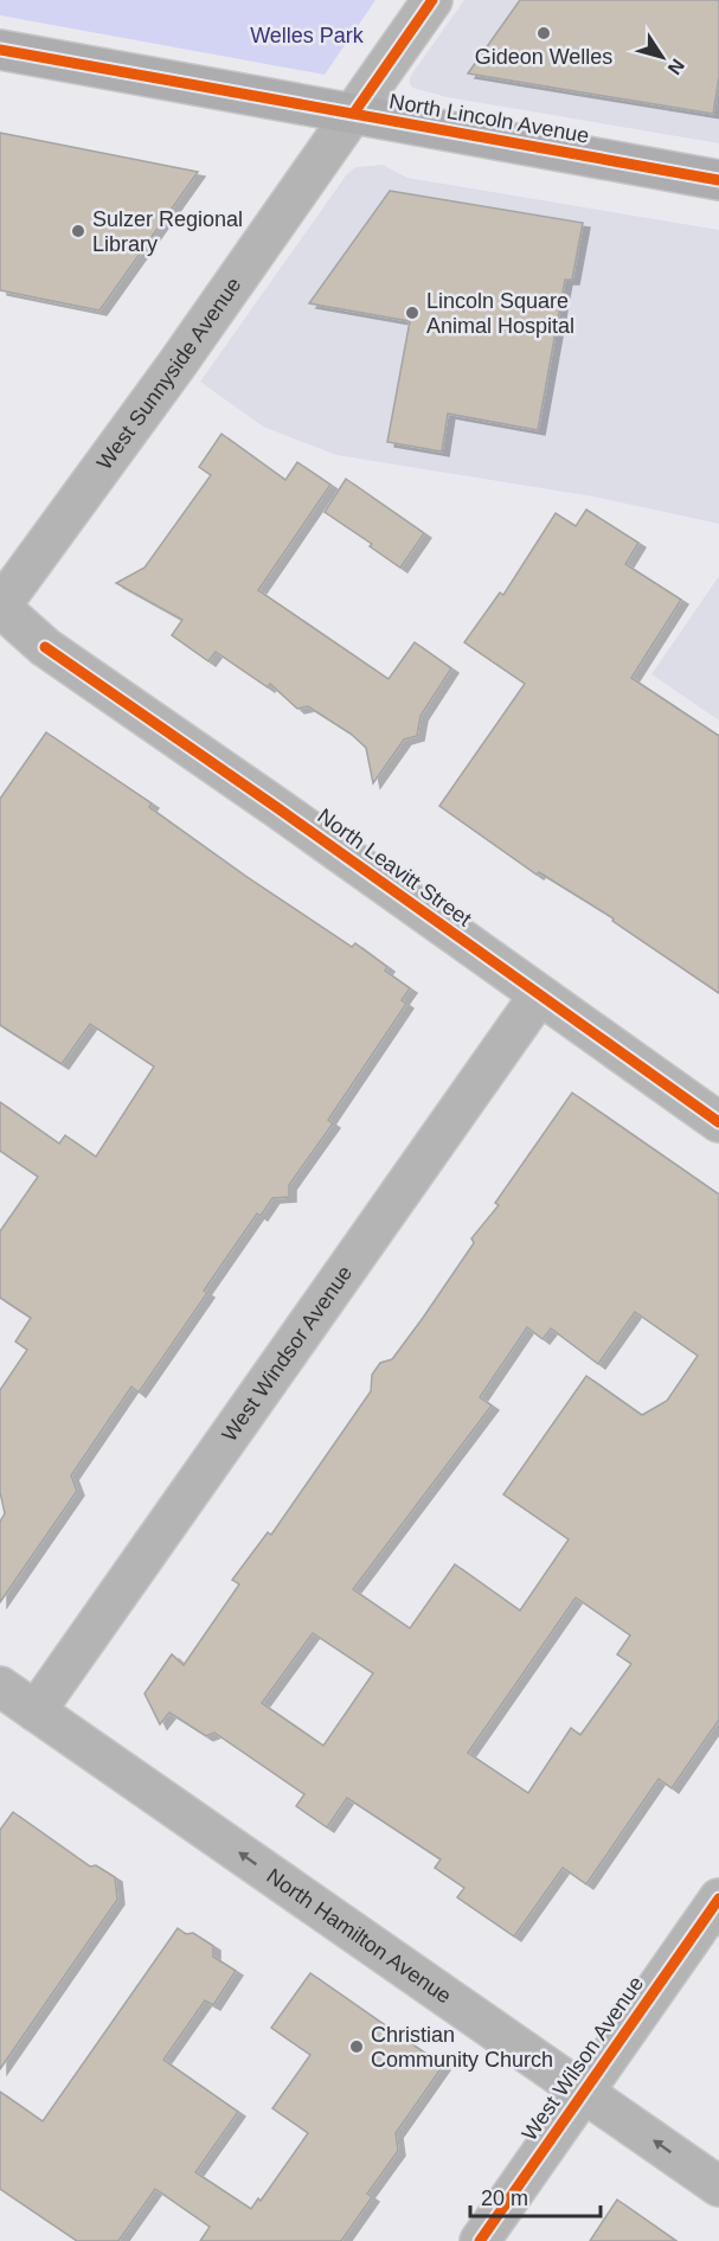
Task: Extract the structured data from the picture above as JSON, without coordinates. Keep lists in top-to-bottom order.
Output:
{
  "streets": {
    "main road": ["North Lincoln Avenue"],
    "street": [
      "West Sunnyside Avenue",
      "North Leavitt Street",
      "West Windsor Avenue",
      "North Hamilton Avenue",
      "West Wilson Avenue"
    ]
  },
  "crossings": [
    ["North Lincoln Avenue", "West Sunnyside Avenue"],
    ["West Sunnyside Avenue", "North Leavitt Street"],
    ["North Leavitt Street", "West Windsor Avenue"],
    ["West Windsor Avenue", "North Hamilton Avenue"],
    ["North Hamilton Avenue", "West Wilson Avenue"]
  ],
  "one_way": ["North Hamilton Avenue"],
  "parks": ["Welles Park"],
  "places": [
    "Gideon Welles",
    "Sulzer Regional Library",
    "Lincoln Square Animal Hospital",
    "Christian Community Church"
  ],
  "scale_bar": "20 m",
  "north": "bottom right"
}
